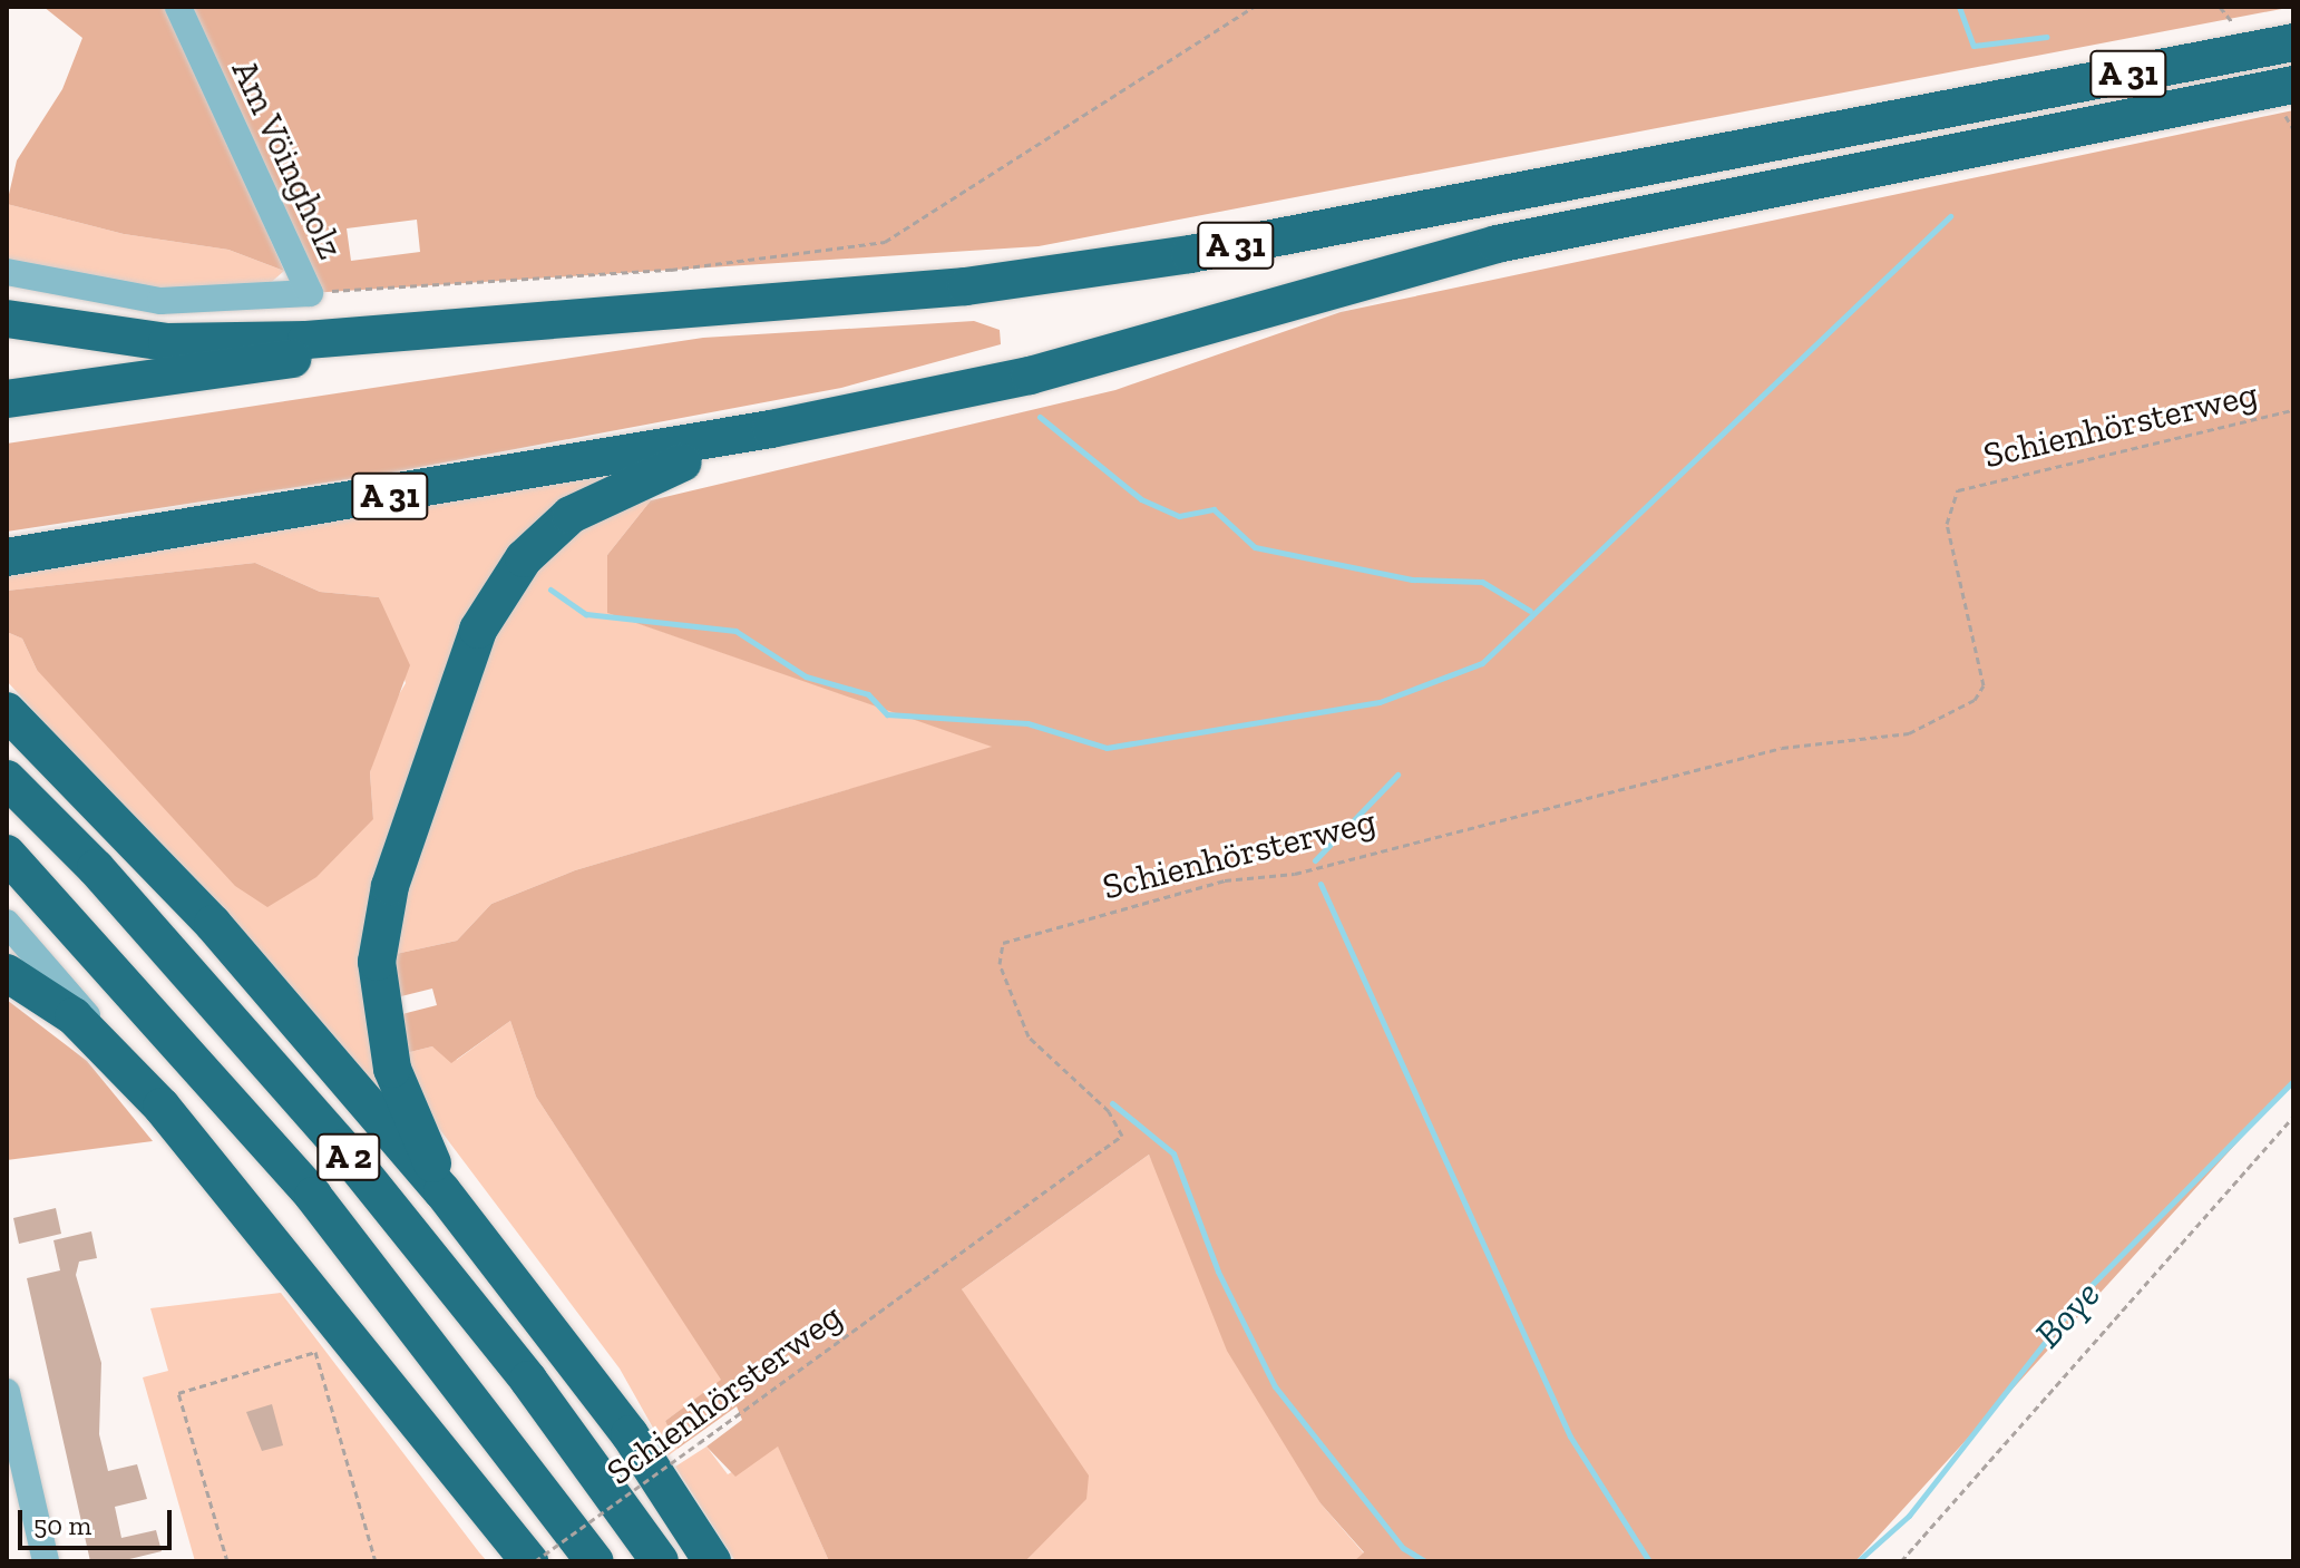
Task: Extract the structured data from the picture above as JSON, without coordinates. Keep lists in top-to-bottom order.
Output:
{
  "streets": {
    "highway": ["A 31", "A 2"],
    "street": ["Am Vöingholz"],
    "path": ["Schienhörsterweg"]
  },
  "water": ["Boye"],
  "scale_bar": "50 m"
}
